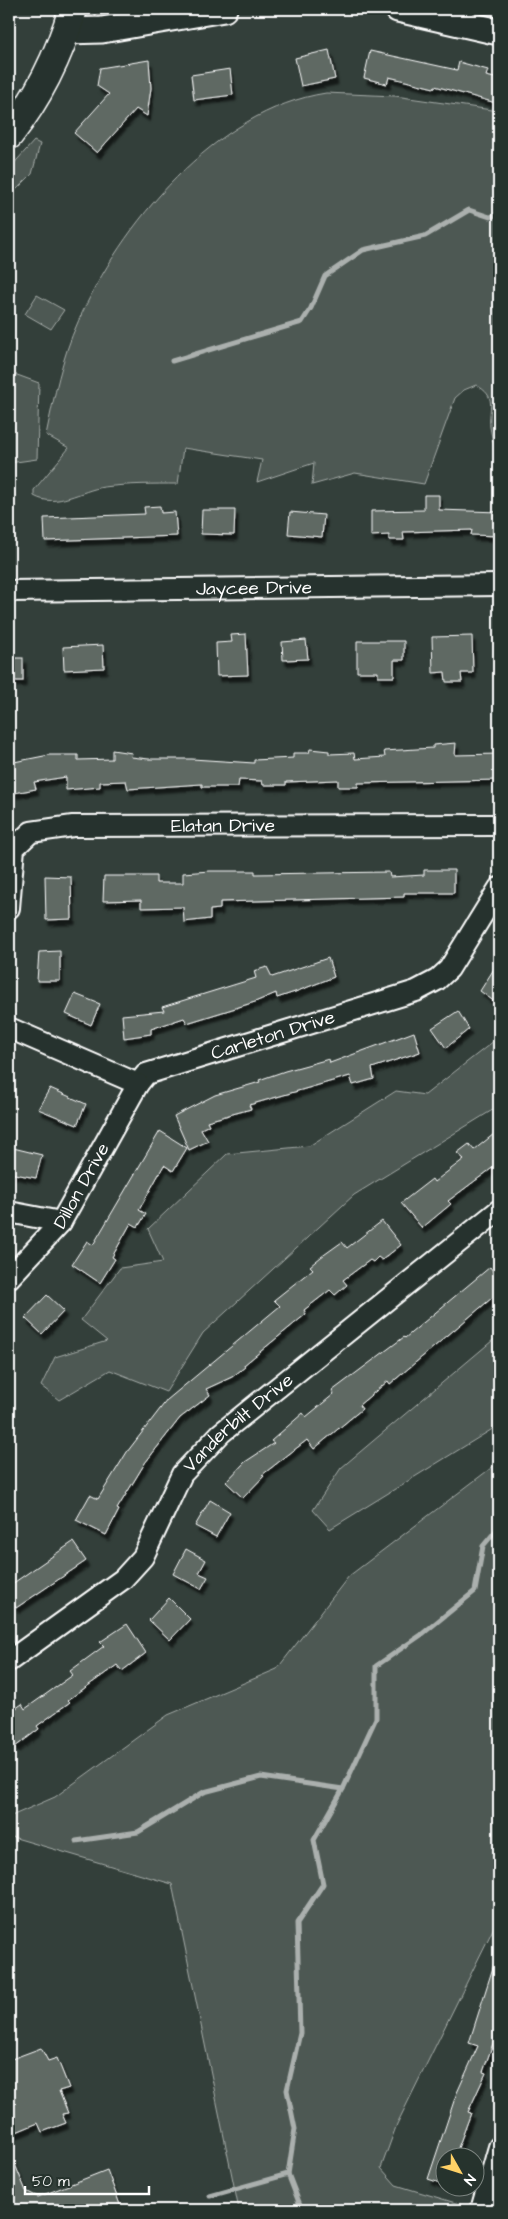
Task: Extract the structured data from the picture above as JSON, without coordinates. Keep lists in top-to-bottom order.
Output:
{
  "streets": {
    "street": [
      "Jaycee Drive",
      "Elatan Drive",
      "Carleton Drive",
      "Dillon Drive",
      "Vanderbilt Drive"
    ]
  },
  "crossings": [
    ["Carleton Drive", "Dillon Drive"]
  ],
  "scale_bar": "50 m",
  "north": "bottom right"
}
